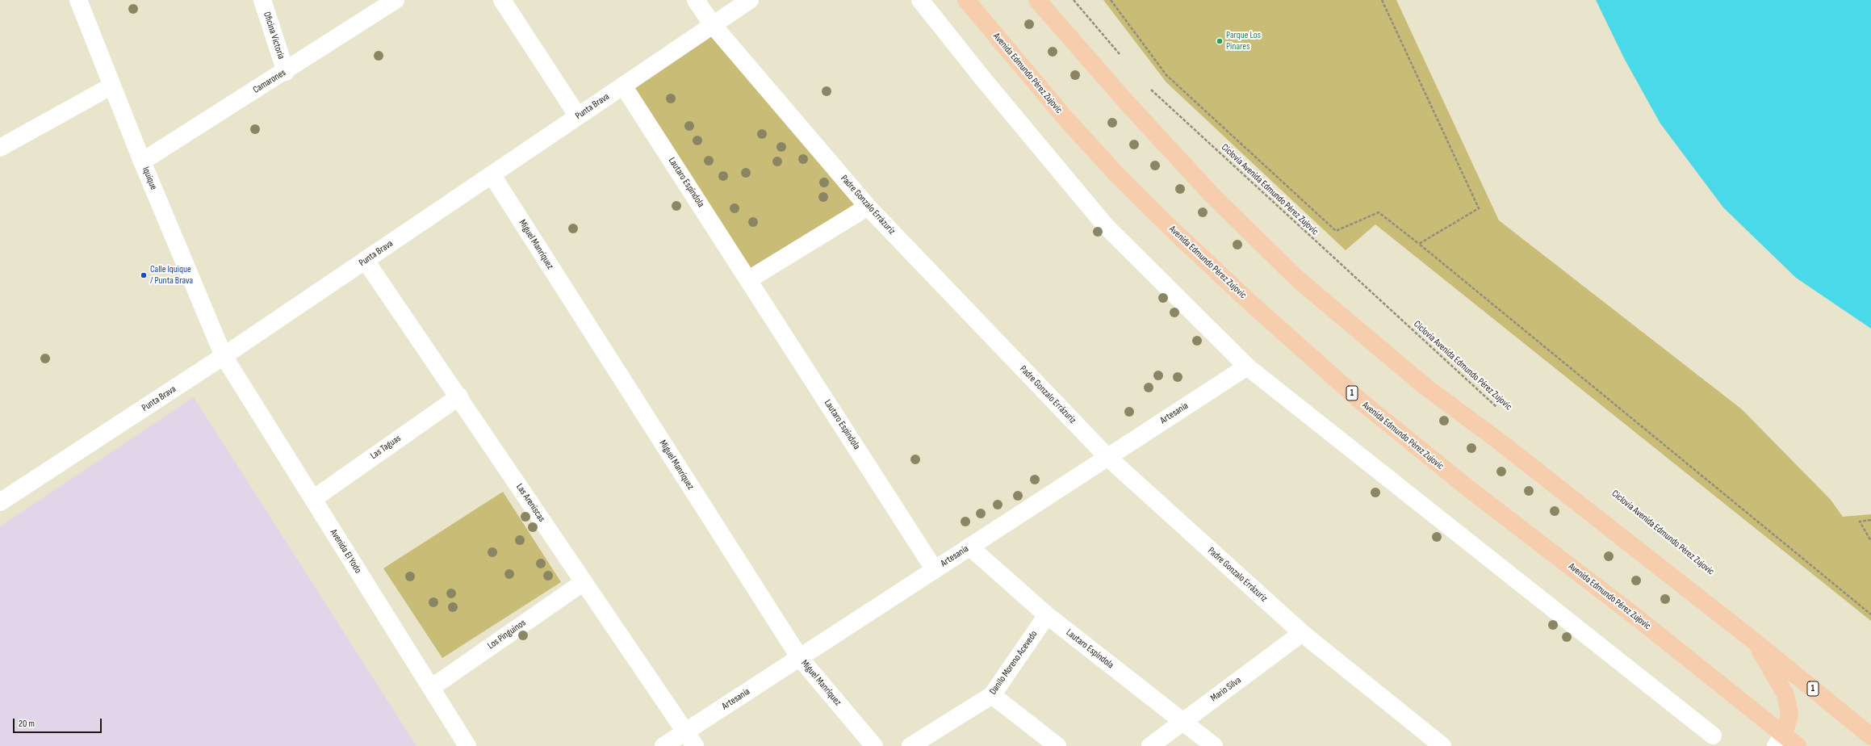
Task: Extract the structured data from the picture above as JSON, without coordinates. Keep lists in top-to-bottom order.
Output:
{
  "streets": {
    "highway": ["Avenida Edmundo Pérez Zujovic", "1"],
    "street": [
      "Oficina Victoria",
      "Camarones",
      "Punta Brava",
      "Iquique",
      "Lautaro Espíndola",
      "Padre Gonzalo Errázuriz",
      "Miguel Manríquez",
      "Artesanía",
      "Las Taguas",
      "Las Areniscas",
      "Avenida El Yodo",
      "Los Pinguinos",
      "Danilo Moreno Acevedo",
      "Mario Silva"
    ],
    "path": ["Ciclovía Avenida Edmundo Pérez Zujovic"]
  },
  "crossings": [
    ["Oficina Victoria", "Camarones"],
    ["Camarones", "Iquique"],
    ["Punta Brava", "Iquique"],
    ["Punta Brava", "Lautaro Espíndola"],
    ["Punta Brava", "Padre Gonzalo Errázuriz"],
    ["Punta Brava", "Miguel Manríquez"],
    ["Punta Brava", "Las Areniscas"],
    ["Punta Brava", "Avenida El Yodo"],
    ["Iquique", "Avenida El Yodo"],
    ["Lautaro Espíndola", "Artesanía"],
    ["Lautaro Espíndola", "Danilo Moreno Acevedo"],
    ["Lautaro Espíndola", "Mario Silva"],
    ["Padre Gonzalo Errázuriz", "Artesanía"],
    ["Padre Gonzalo Errázuriz", "Mario Silva"],
    ["Miguel Manríquez", "Artesanía"],
    ["Artesanía", "Las Areniscas"],
    ["Las Taguas", "Las Areniscas"],
    ["Las Taguas", "Avenida El Yodo"],
    ["Las Areniscas", "Los Pinguinos"],
    ["Avenida El Yodo", "Los Pinguinos"]
  ],
  "places": ["Parque Los Pinares", "Calle Iquique / Punta Brava"],
  "scale_bar": "20 m"
}
